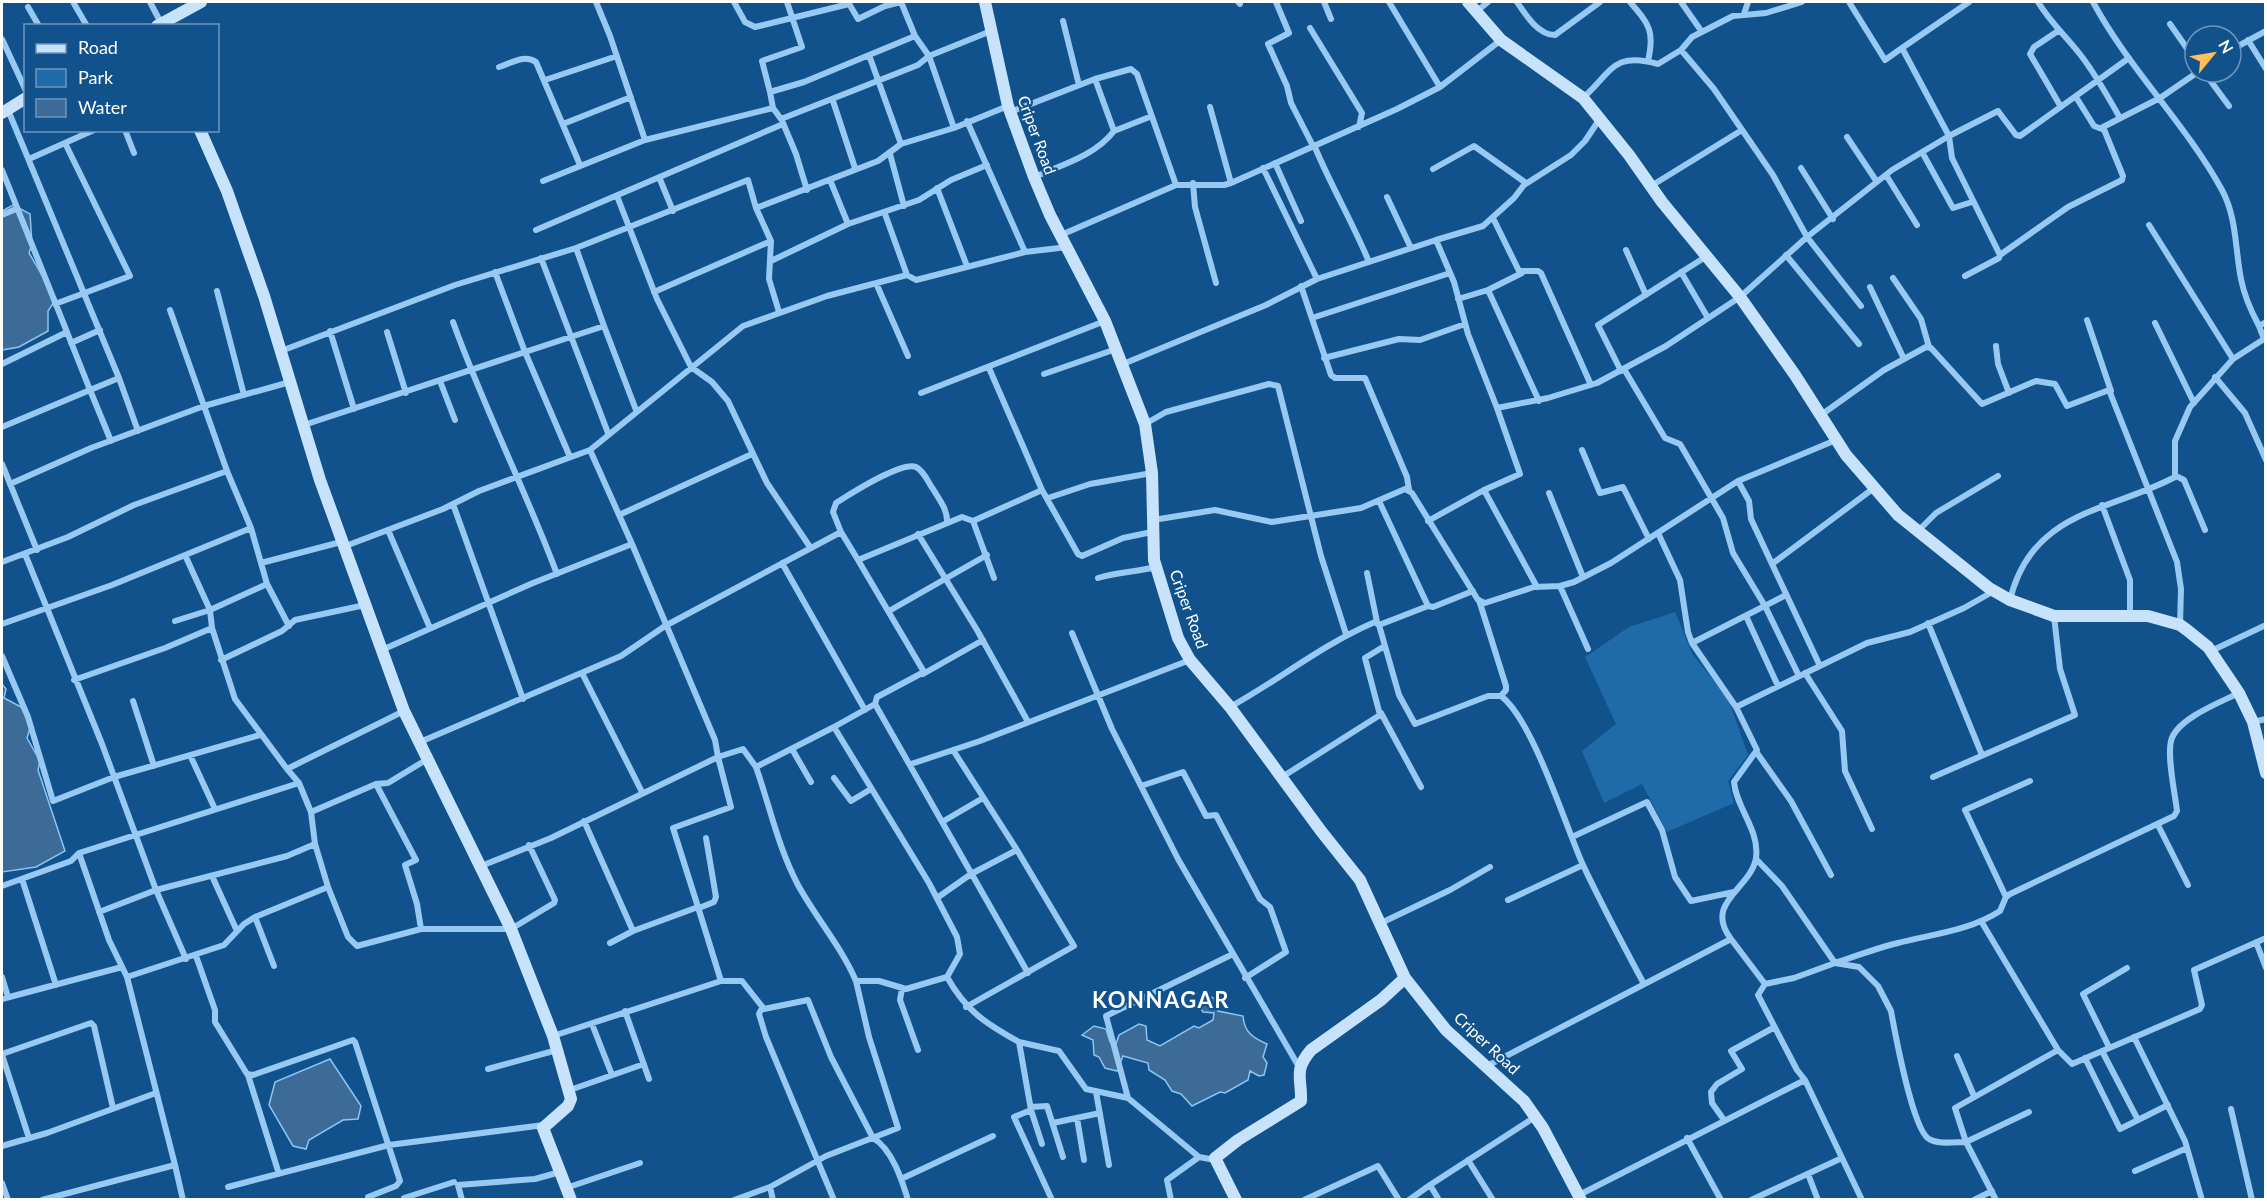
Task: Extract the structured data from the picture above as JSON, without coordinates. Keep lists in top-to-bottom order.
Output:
{
  "streets": {
    "street": ["Criper Road"]
  },
  "districts": ["KONNAGAR"],
  "legend": ["Road", "Park", "Water"],
  "north": "top right"
}
